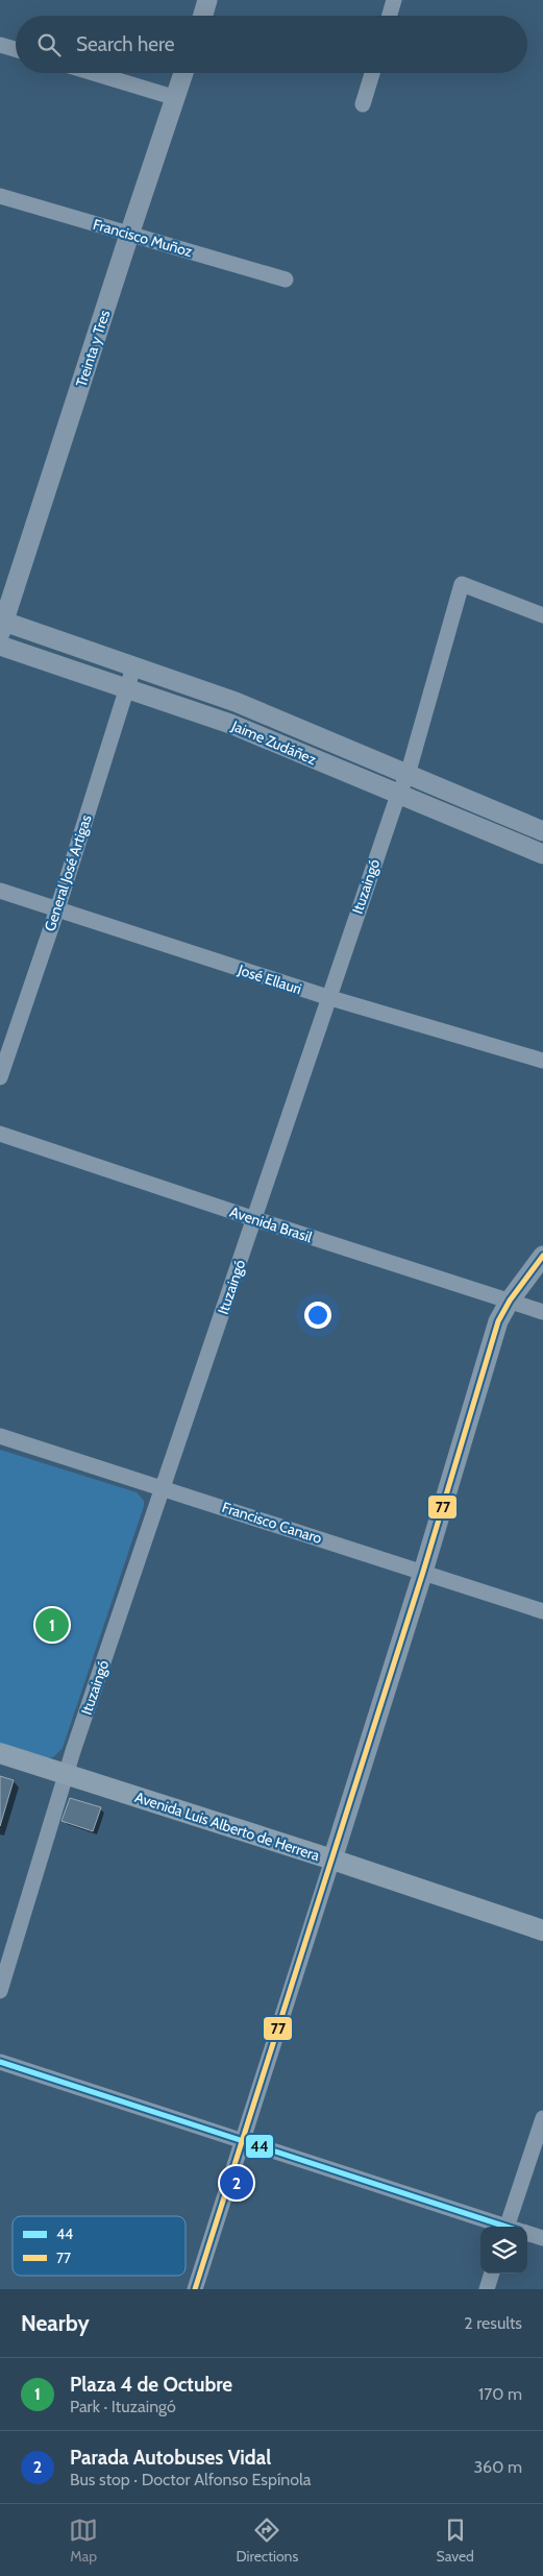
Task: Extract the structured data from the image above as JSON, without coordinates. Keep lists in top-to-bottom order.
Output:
{
  "streets": {
    "main road": ["Avenida Luis Alberto de Herrera"],
    "street": [
      "Francisco Muñoz",
      "Treinta y Tres",
      "Jaime Zudáñez",
      "General José Artigas",
      "Ituzaingó",
      "José Ellauri",
      "Avenida Brasil",
      "Francisco Canaro"
    ]
  },
  "crossings": [
    ["Francisco Muñoz", "Treinta y Tres"],
    ["Treinta y Tres", "Jaime Zudáñez"],
    ["Jaime Zudáñez", "General José Artigas"],
    ["Jaime Zudáñez", "Ituzaingó"],
    ["General José Artigas", "José Ellauri"],
    ["Ituzaingó", "José Ellauri"],
    ["Ituzaingó", "Avenida Brasil"],
    ["Ituzaingó", "Francisco Canaro"],
    ["Ituzaingó", "Avenida Luis Alberto de Herrera"]
  ],
  "lines": ["transit line 77", "transit line 44"],
  "legend": ["44", "77"],
  "page": {
    "search": "Search here",
    "pins": ["1", "2"],
    "heading": ["Nearby", "2 results"],
    "list": [
      {
        "mark": "1",
        "name": "Plaza 4 de Octubre",
        "note": "Park · Ituzaingó",
        "value": "170 m"
      },
      {
        "mark": "2",
        "name": "Parada Autobuses Vidal",
        "note": "Bus stop · Doctor Alfonso Espínola",
        "value": "360 m"
      }
    ],
    "nav": ["Map", "Directions", "Saved"]
  }
}
